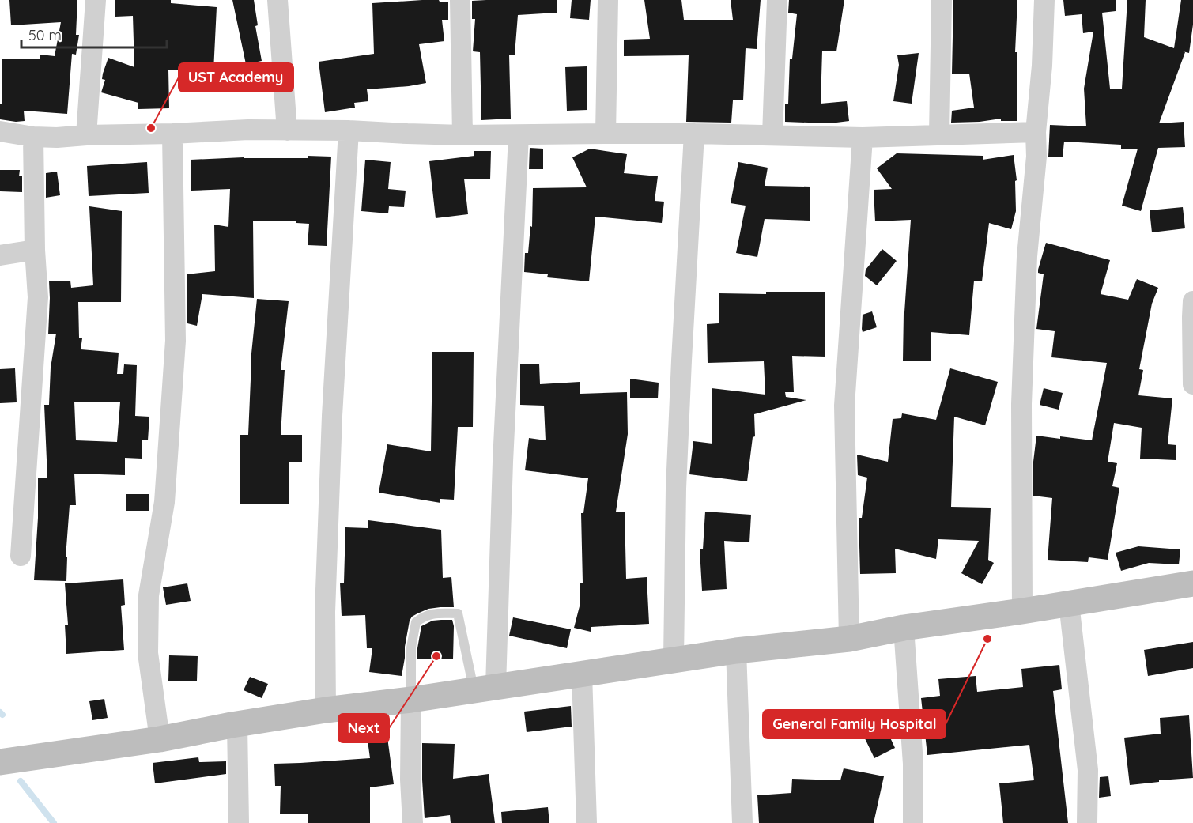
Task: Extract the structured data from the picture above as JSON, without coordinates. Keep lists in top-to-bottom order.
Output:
{
  "places": ["UST Academy", "General Family Hospital", "Next"],
  "scale_bar": "50 m"
}
